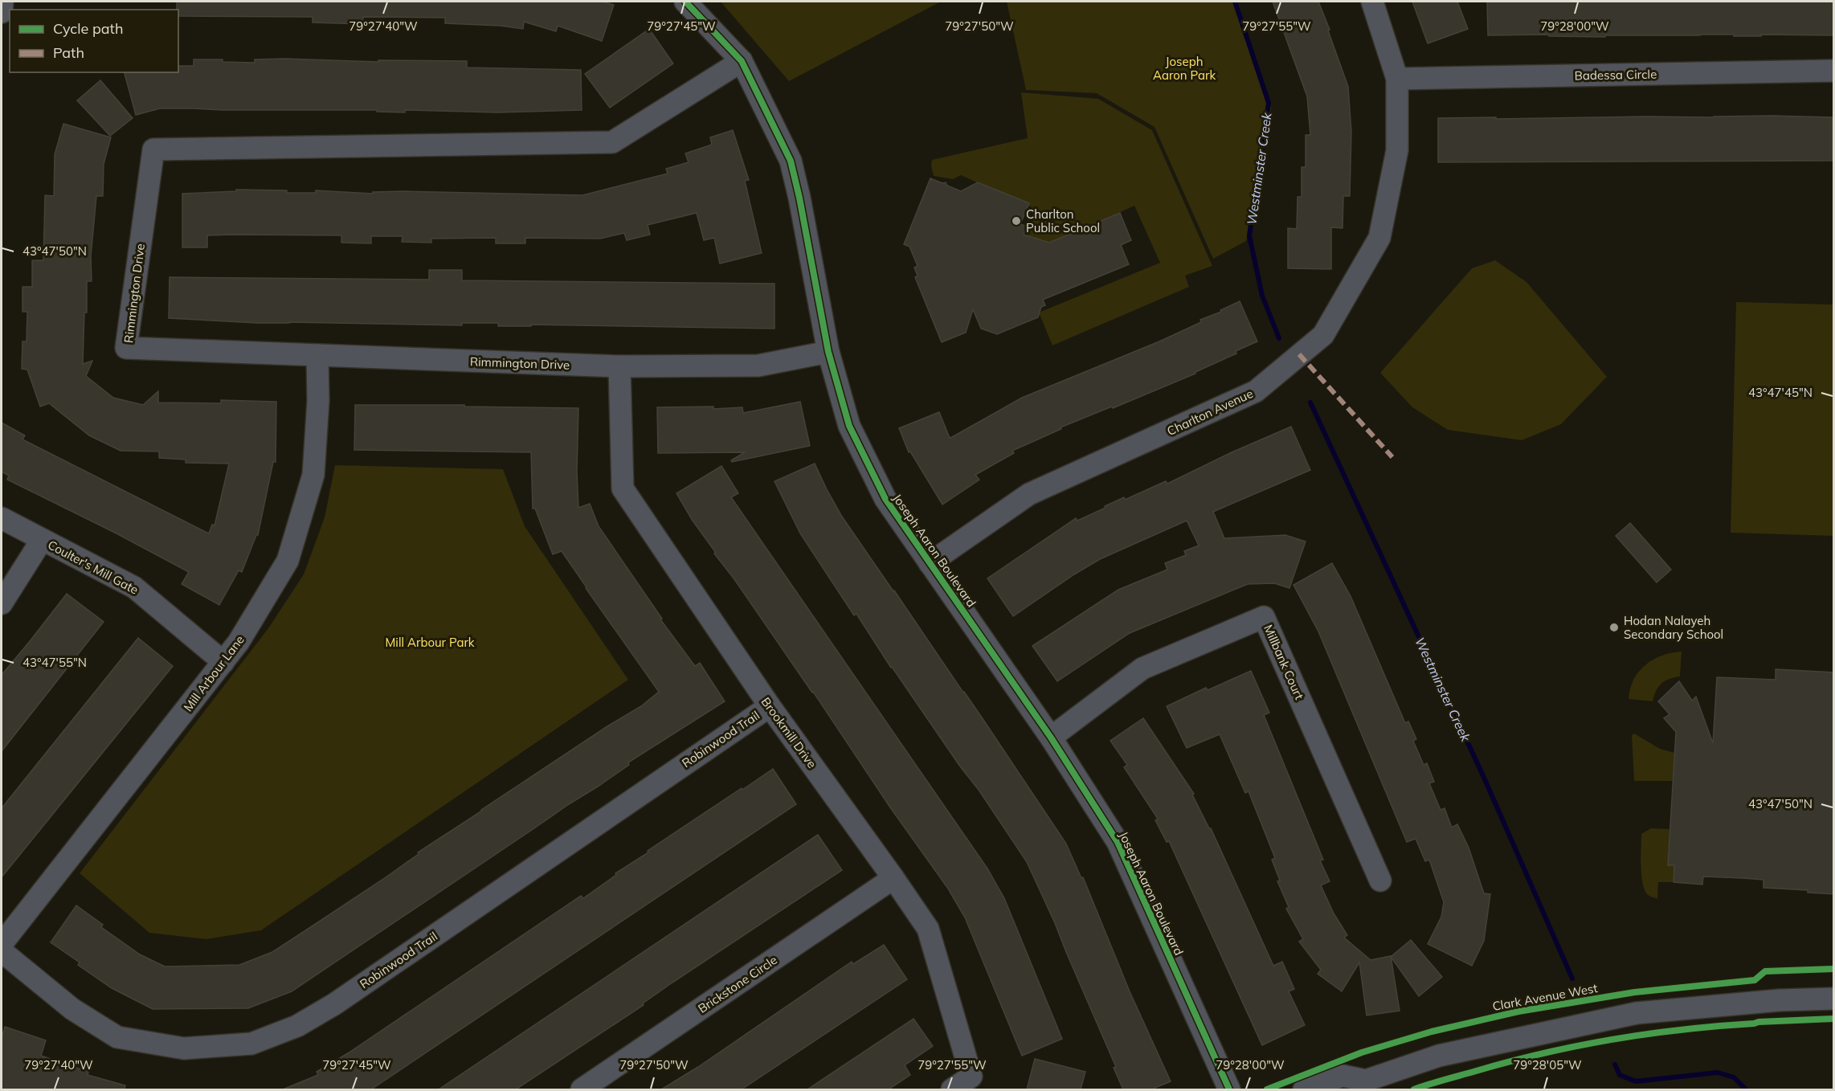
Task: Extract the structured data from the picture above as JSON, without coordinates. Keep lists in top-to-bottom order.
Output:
{
  "streets": {
    "street": [
      "Badessa Circle",
      "Rimmington Drive",
      "Charlton Avenue",
      "Joseph Aaron Boulevard",
      "Coulter's Mill Gate",
      "Millbank Court",
      "Mill Arbour Lane",
      "Brookmill Drive",
      "Robinwood Trail",
      "Brickstone Circle"
    ],
    "cycle path": ["Clark Avenue West"]
  },
  "crossings": [
    ["Badessa Circle", "Charlton Avenue"],
    ["Rimmington Drive", "Joseph Aaron Boulevard"],
    ["Rimmington Drive", "Mill Arbour Lane"],
    ["Rimmington Drive", "Brookmill Drive"],
    ["Charlton Avenue", "Joseph Aaron Boulevard"],
    ["Joseph Aaron Boulevard", "Millbank Court"],
    ["Coulter's Mill Gate", "Mill Arbour Lane"],
    ["Brookmill Drive", "Robinwood Trail"],
    ["Brookmill Drive", "Brickstone Circle"]
  ],
  "water": ["Westminster Creek"],
  "parks": ["Joseph Aaron Park", "Mill Arbour Park"],
  "places": ["Charlton Public School", "Hodan Nalayeh Secondary School"],
  "legend": ["Cycle path", "Path"],
  "coordinates": [
    "79°27'40\"W",
    "79°27'45\"W",
    "79°27'50\"W",
    "79°27'55\"W",
    "79°28'00\"W",
    "43°47'50\"N",
    "43°47'45\"N",
    "43°47'55\"N",
    "79°28'05\"W"
  ]
}
